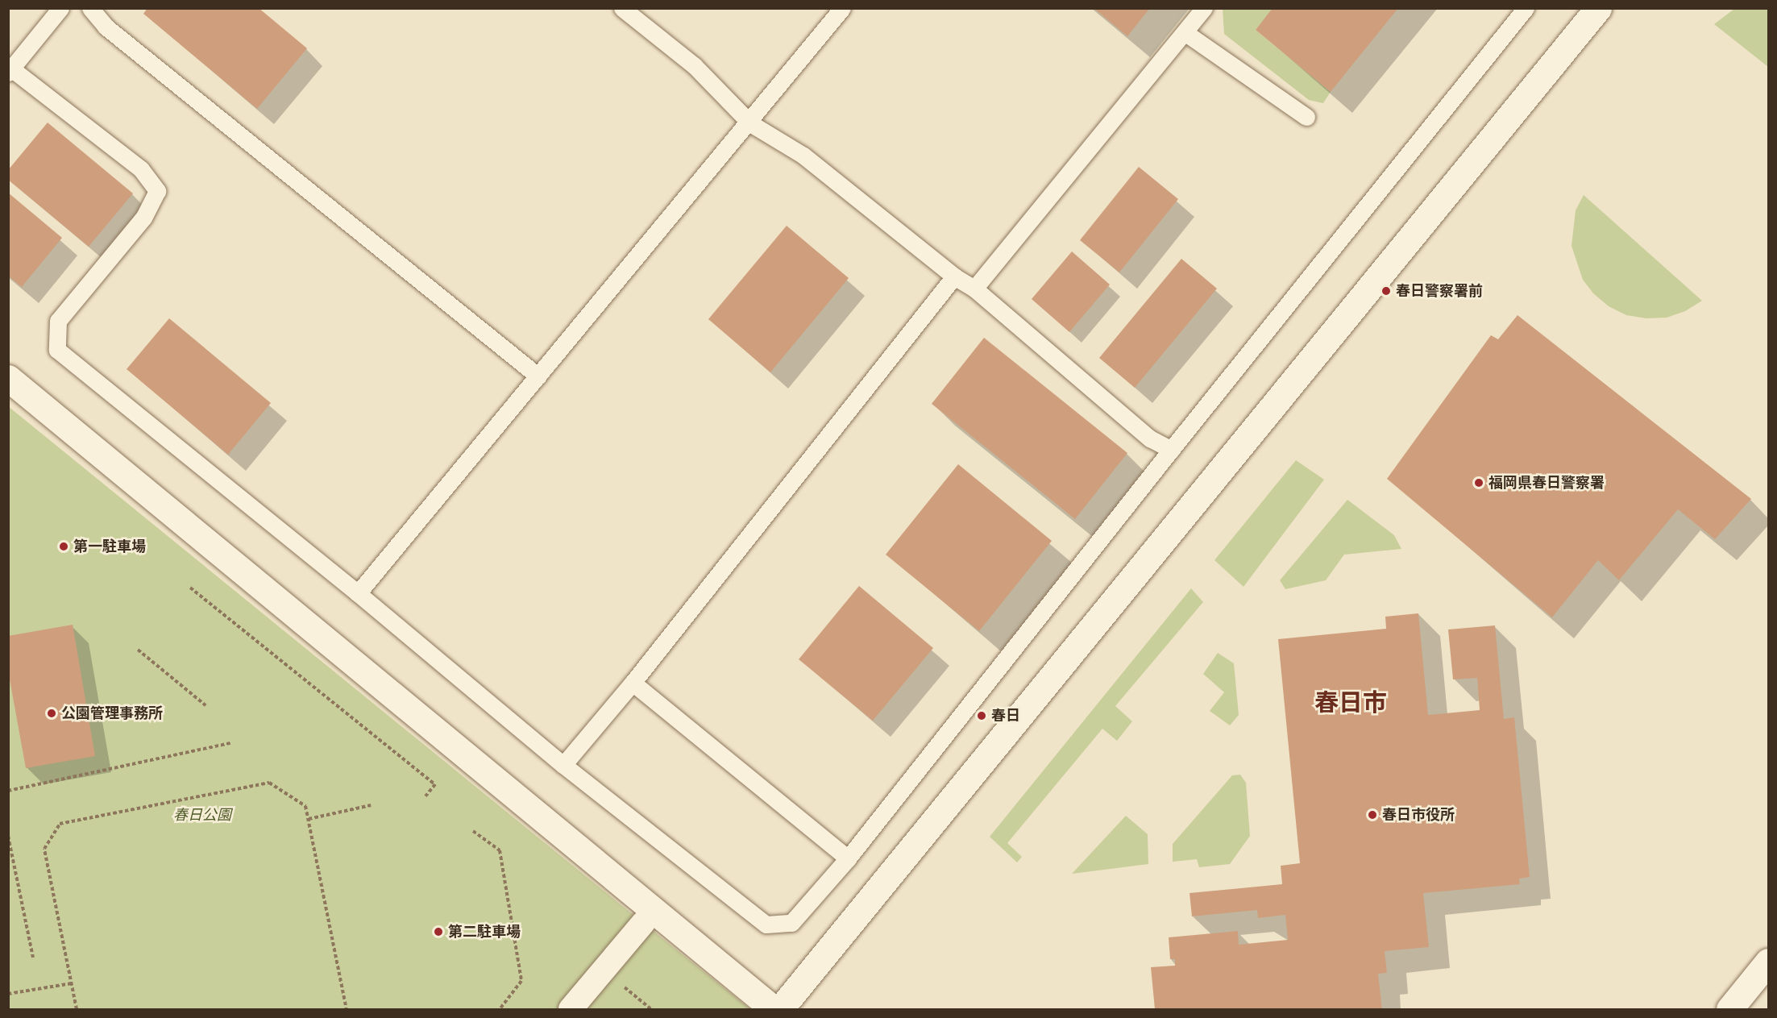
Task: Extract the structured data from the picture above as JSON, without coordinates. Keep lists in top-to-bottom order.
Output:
{
  "districts": ["春日市"],
  "parks": ["春日公園"],
  "places": [
    "春日警察署前",
    "福岡県春日警察署",
    "第一駐車場",
    "公園管理事務所",
    "春日",
    "春日市役所",
    "第二駐車場"
  ]
}
